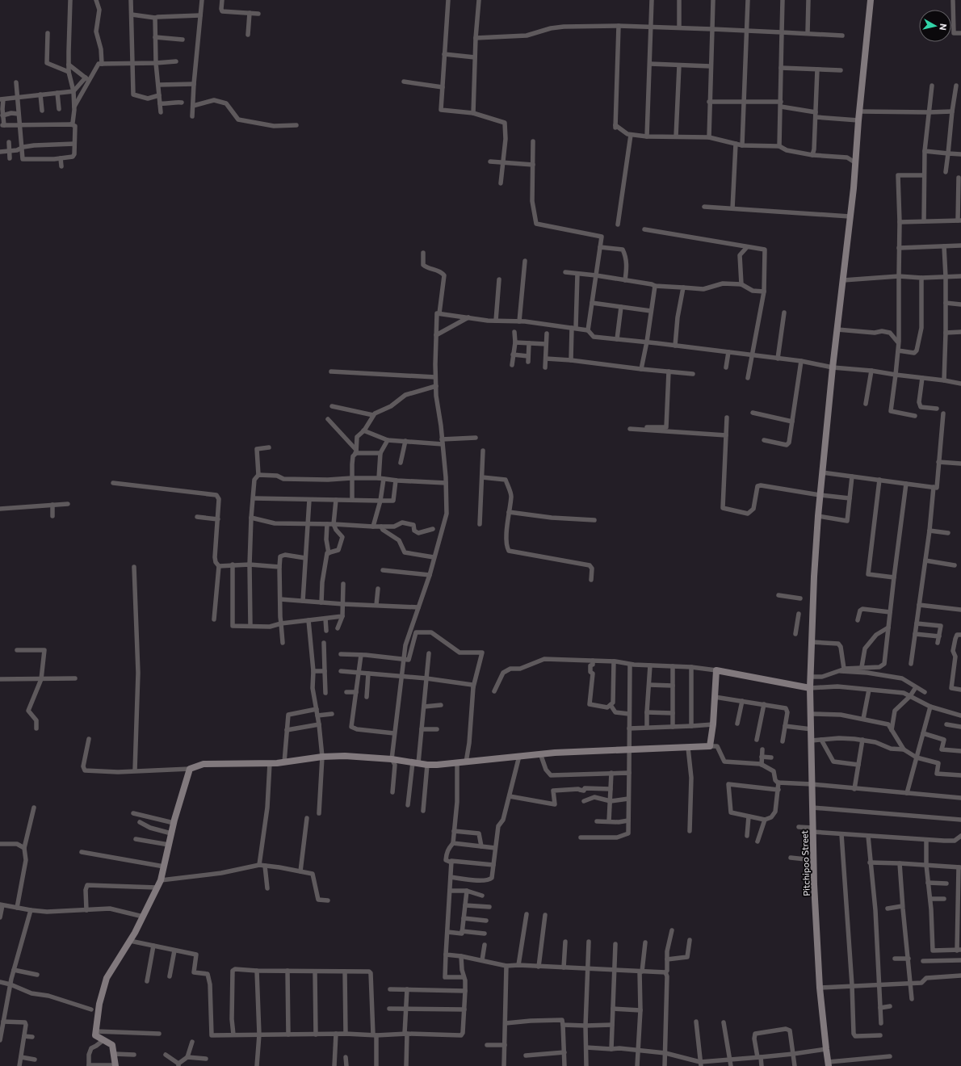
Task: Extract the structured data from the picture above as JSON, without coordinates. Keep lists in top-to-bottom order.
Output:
{
  "streets": {
    "street": ["Pitchipoo Street"]
  },
  "north": "right"
}
